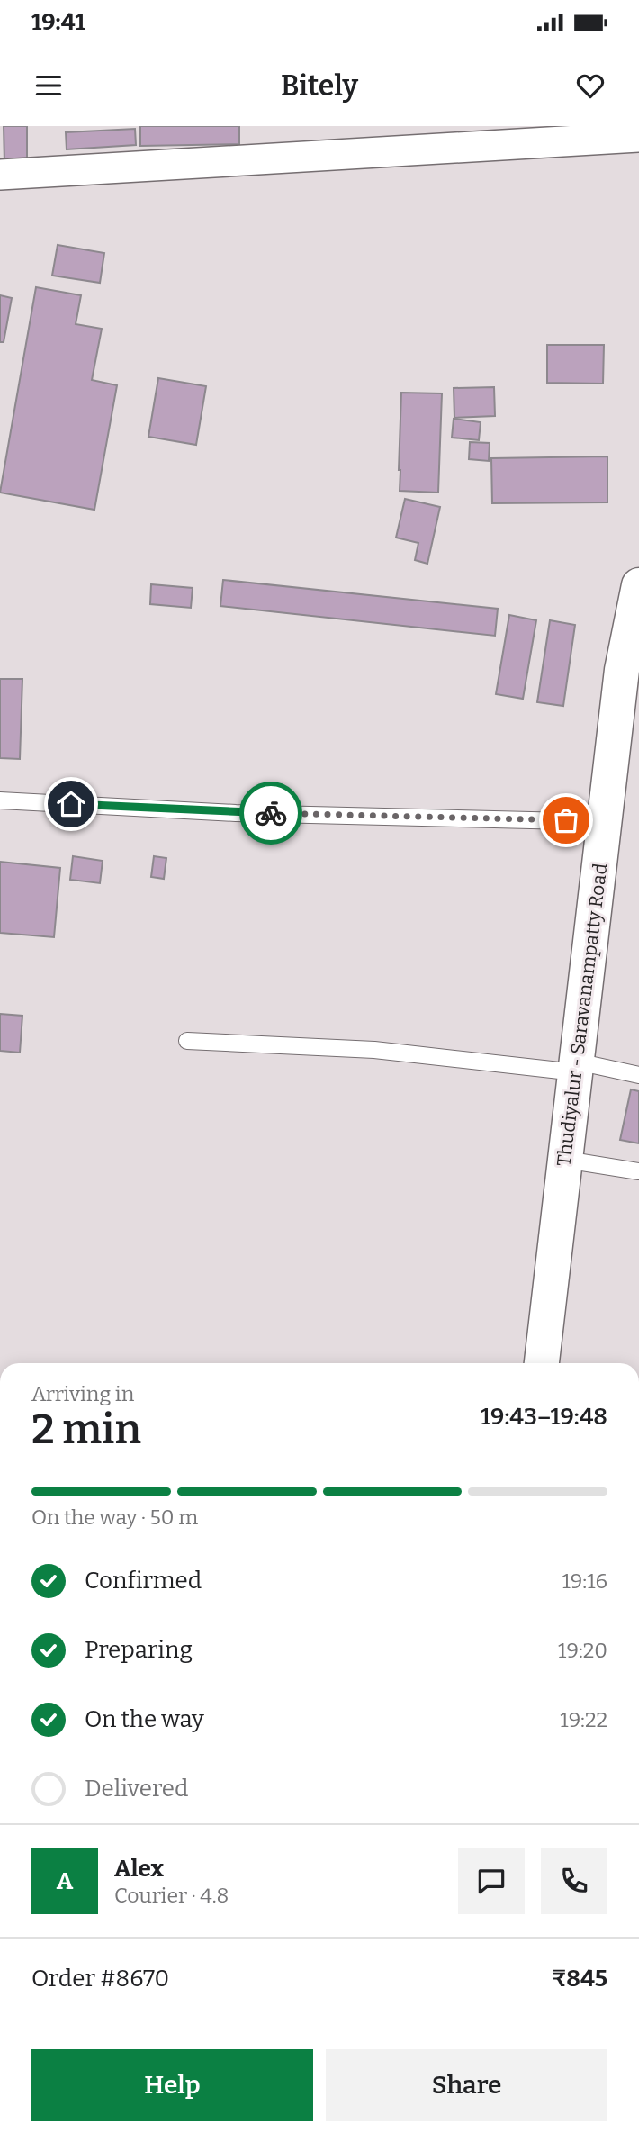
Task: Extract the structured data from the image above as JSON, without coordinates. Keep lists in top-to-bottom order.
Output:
{
  "streets": {
    "main road": ["Thudiyalur - Saravanampatty Road"]
  },
  "page": {
    "status": "19:41",
    "header": "Bitely",
    "heading": ["2 min", "Arriving in", "19:43–19:48"],
    "panel": [
      "Alex",
      "Courier · 4.8",
      "Order #8670",
      "₹845"
    ],
    "bar": "On the way · 50 m",
    "list": [
      ["Confirmed", "19:16"],
      ["Preparing", "19:20"],
      ["On the way", "19:22"],
      "Delivered"
    ],
    "round": "A",
    "buttons": ["Help", "Share"]
  }
}
